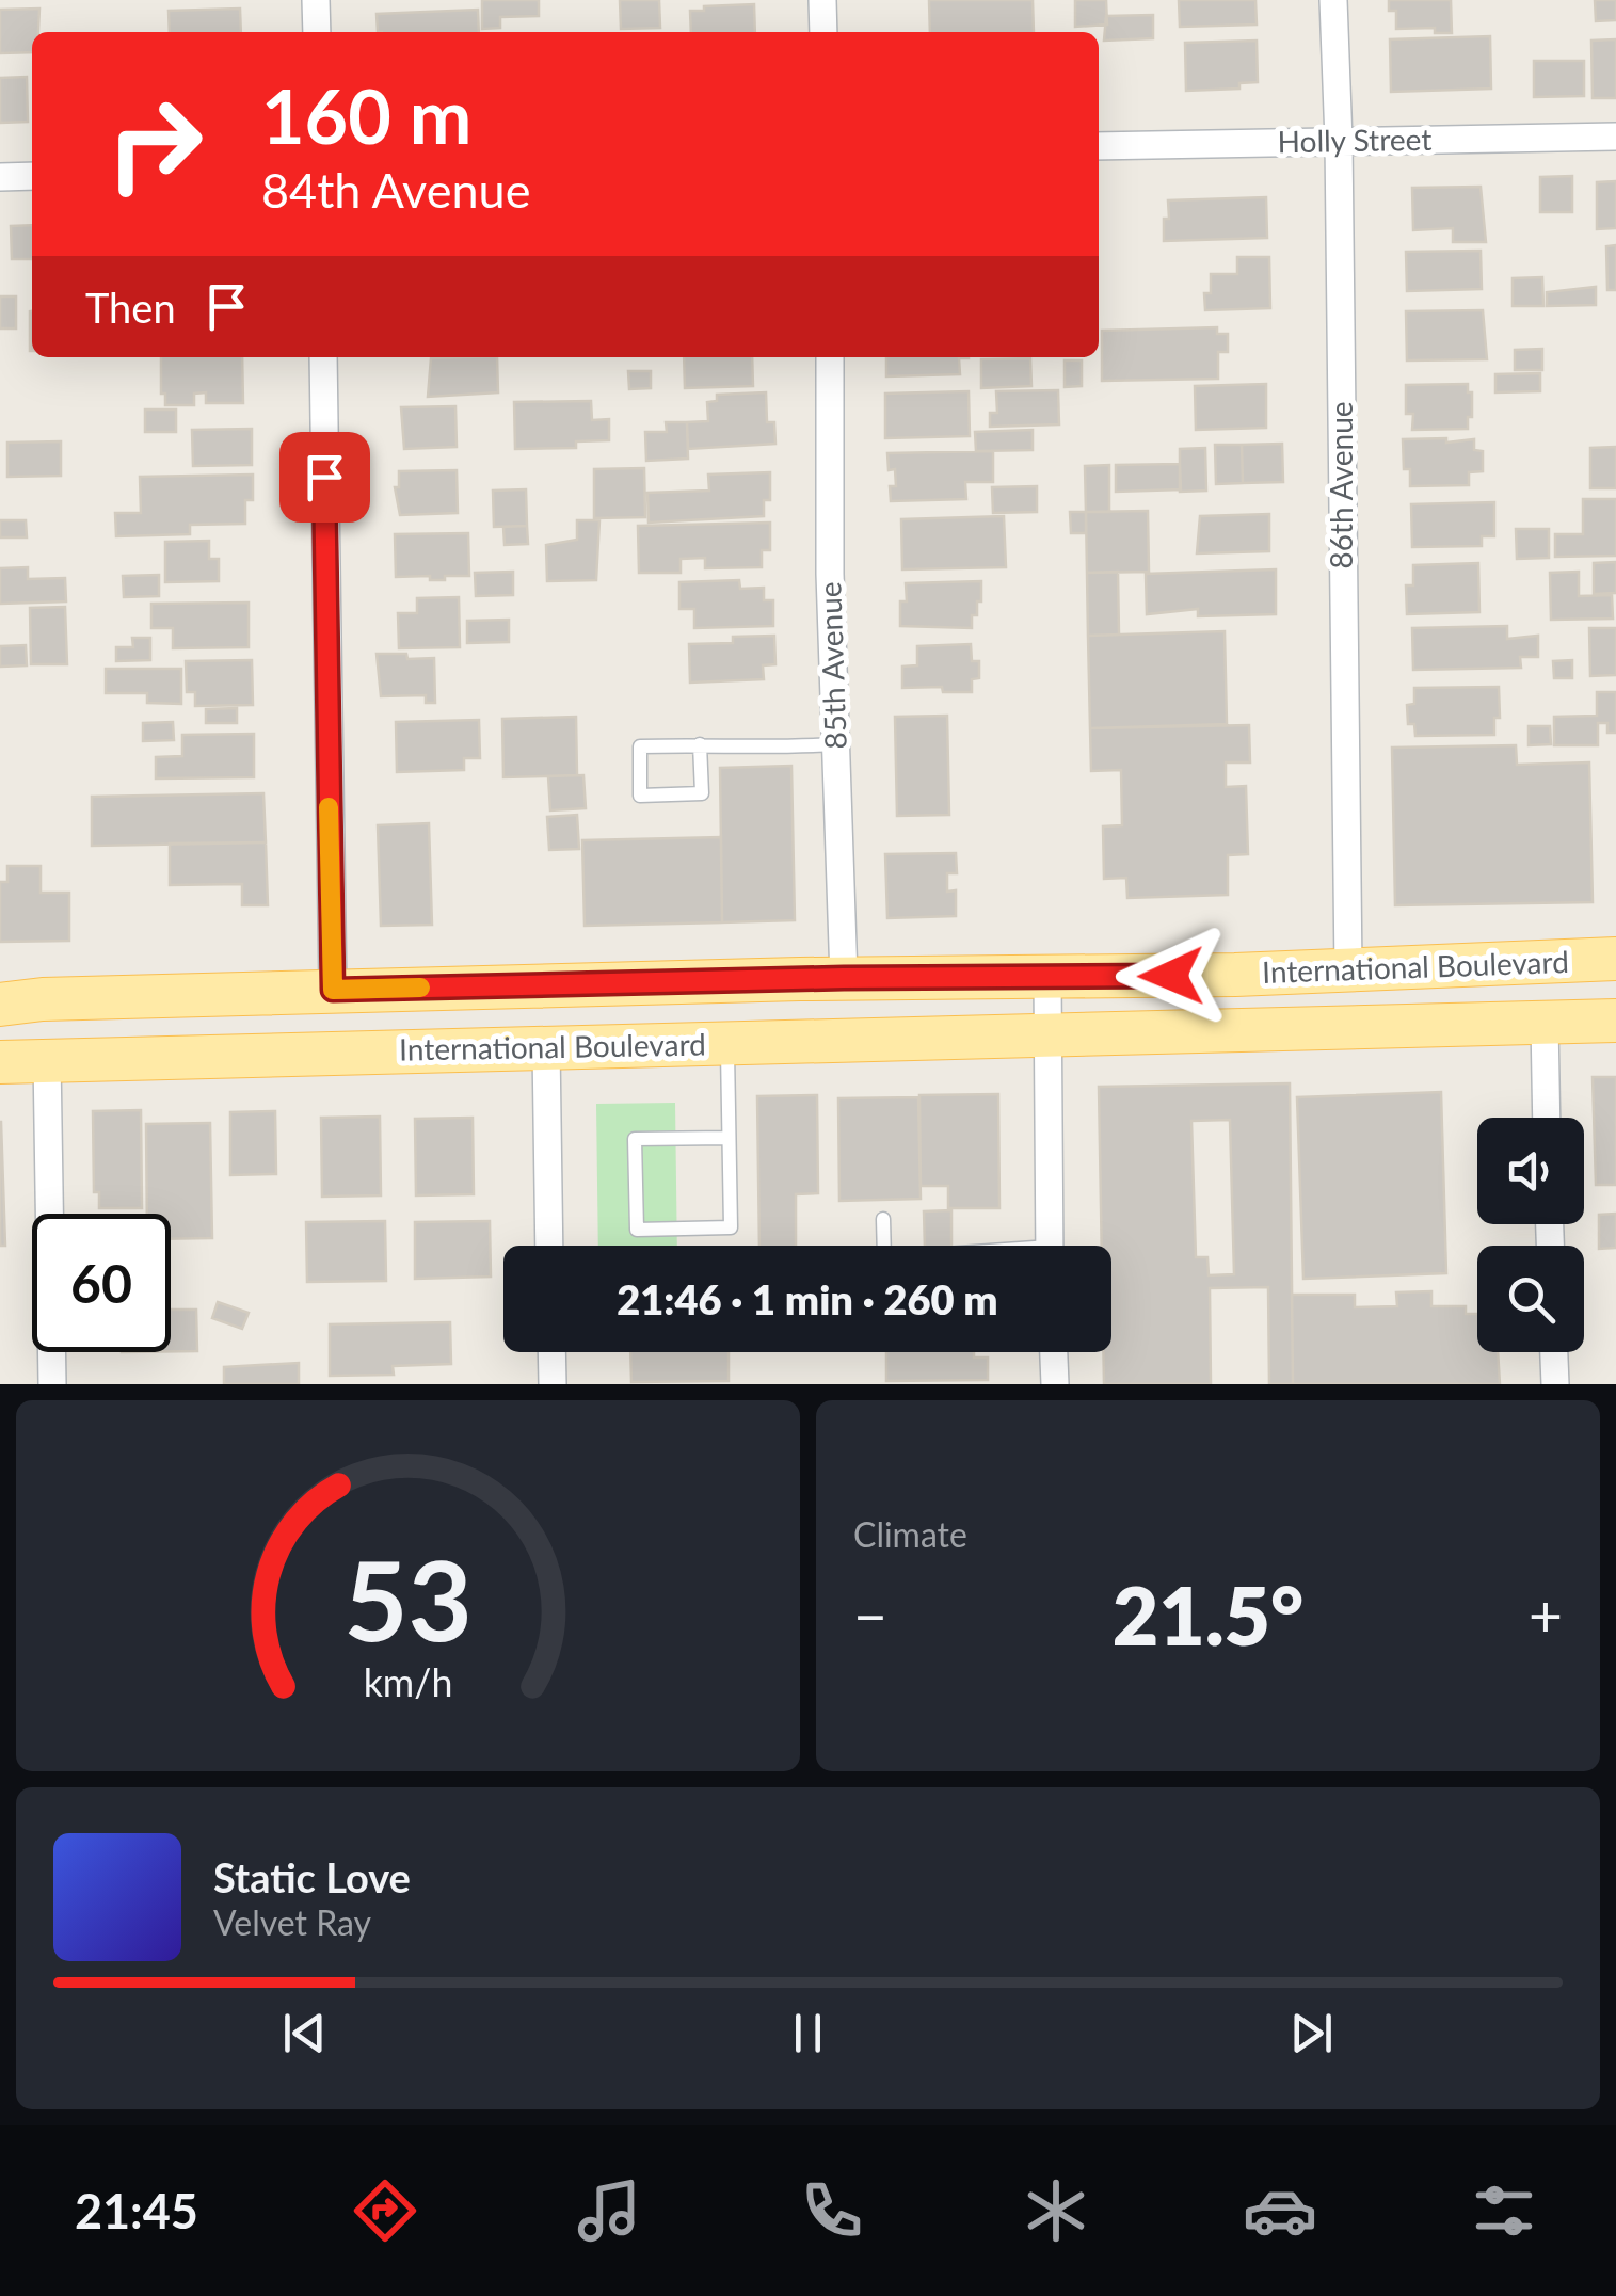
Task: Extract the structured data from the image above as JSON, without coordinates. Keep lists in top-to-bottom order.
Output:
{
  "streets": {
    "main road": ["International Boulevard"],
    "street": ["Holly Street", "86th Avenue", "85th Avenue"]
  },
  "crossings": [
    ["Holly Street", "86th Avenue"],
    ["86th Avenue", "International Boulevard"],
    ["85th Avenue", "International Boulevard"]
  ],
  "page": {
    "turn": ["160 m", "84th Avenue"],
    "then": "Then",
    "limit": "60",
    "trip": "21:46 · 1 min · 260 m",
    "tile": "Climate",
    "heat": ["−", "21.5°", "+"],
    "song": ["Static Love", "Velvet Ray"],
    "tabs": "21:45",
    "gauge": ["53", "km/h"]
  }
}
